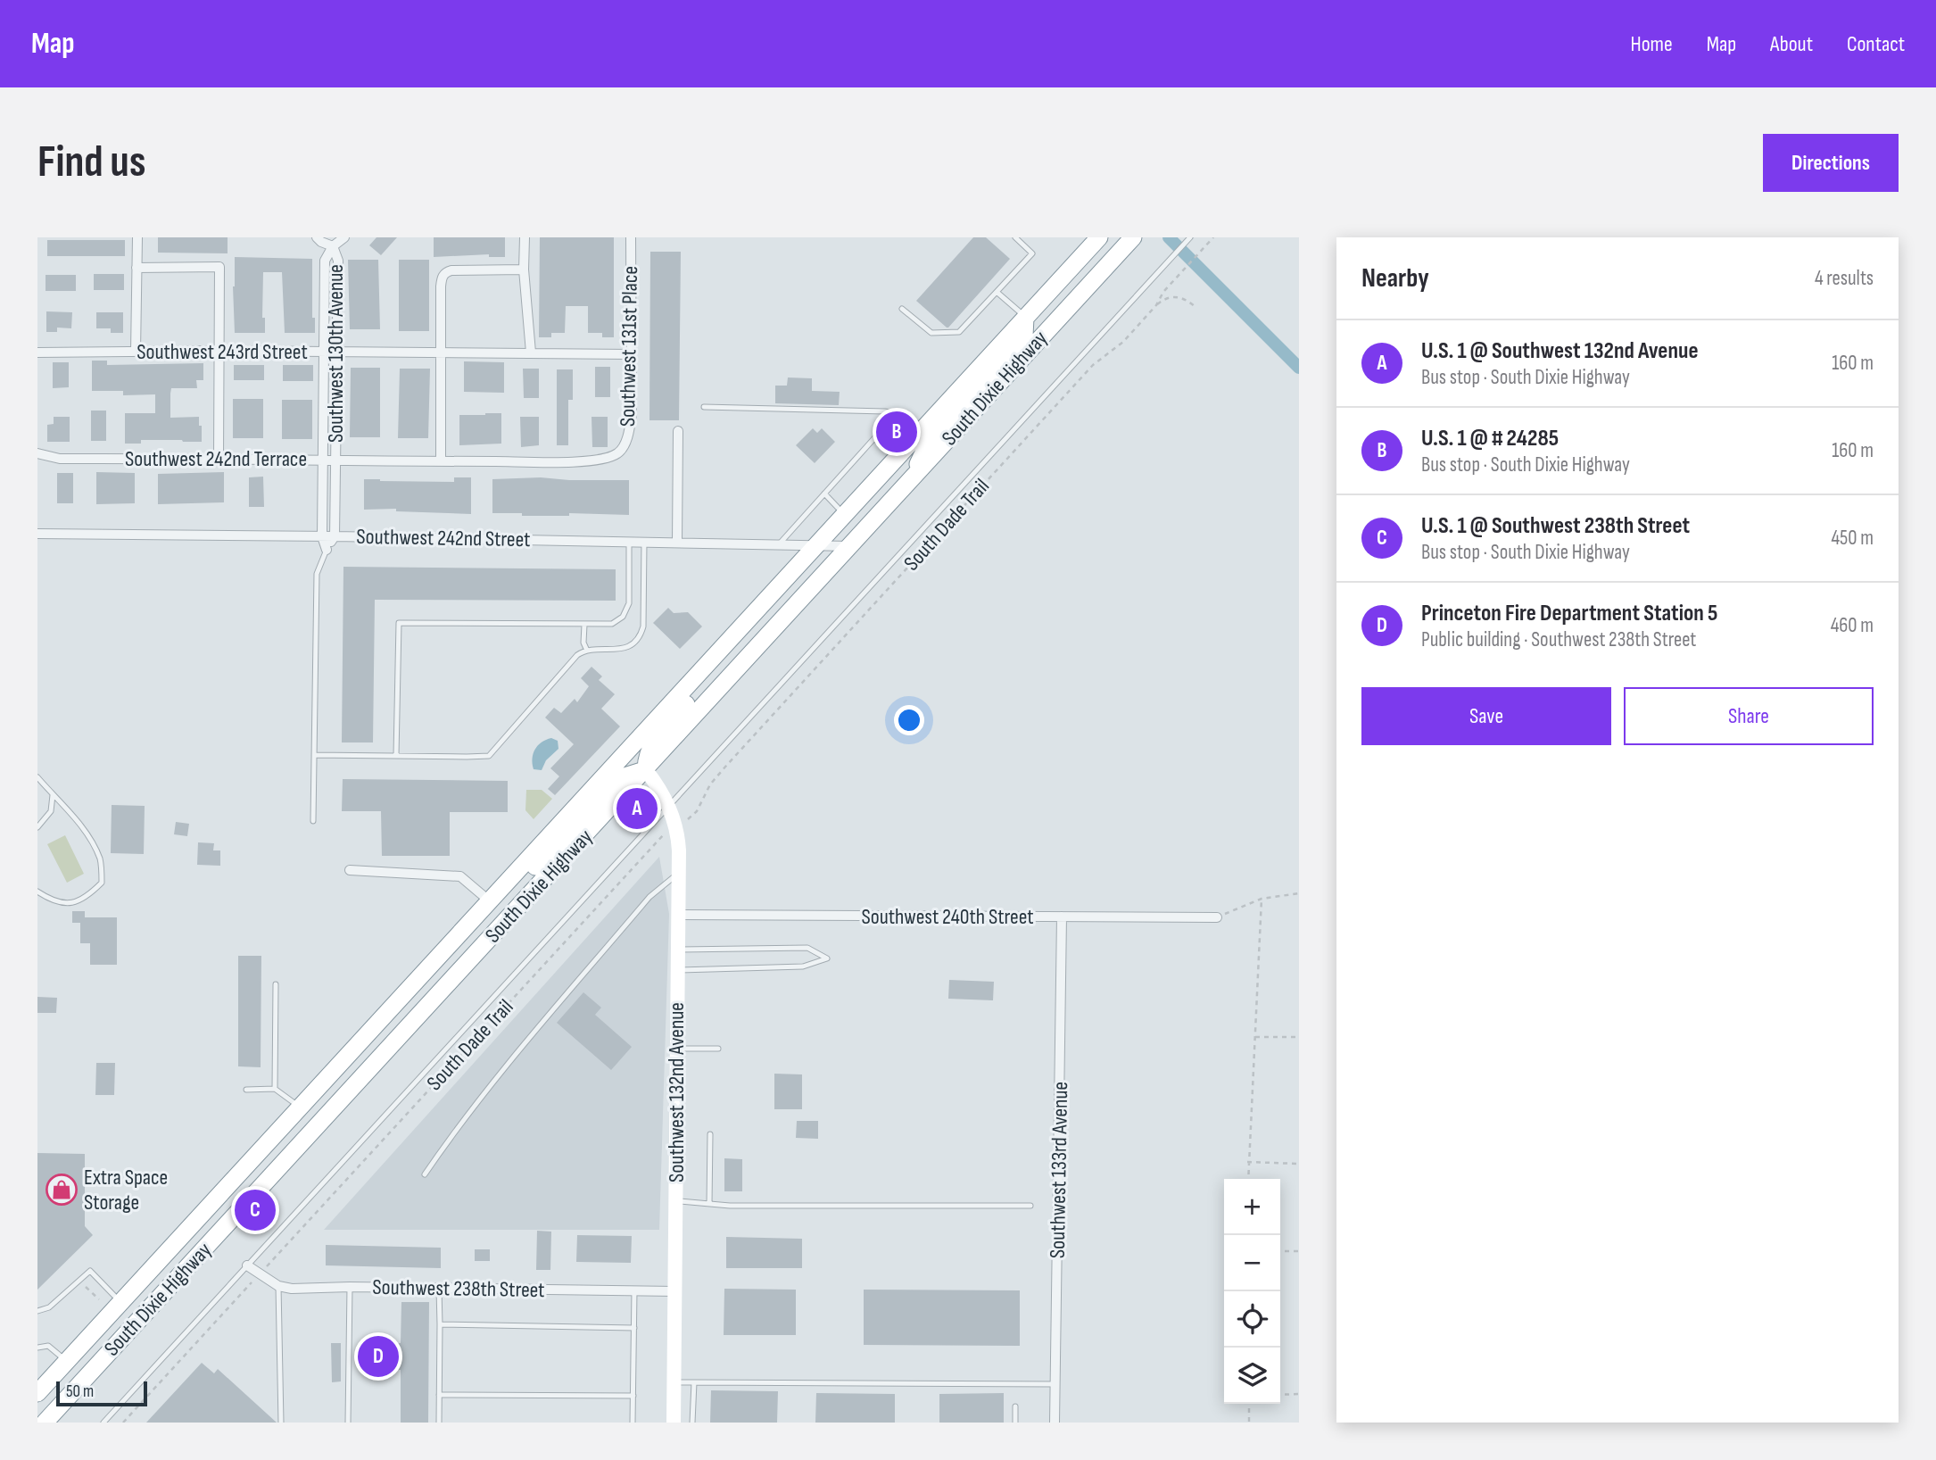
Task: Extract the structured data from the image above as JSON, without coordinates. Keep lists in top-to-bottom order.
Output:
{
  "streets": {
    "highway": ["South Dixie Highway"],
    "street": [
      "Southwest 131st Place",
      "Southwest 243rd Street",
      "Southwest 130th Avenue",
      "Southwest 242nd Terrace",
      "Southwest 242nd Street",
      "Southwest 240th Street",
      "Southwest 132nd Avenue",
      "Southwest 133rd Avenue",
      "Southwest 238th Street"
    ],
    "path": ["South Dade Trail"]
  },
  "crossings": [
    ["Southwest 131st Place", "Southwest 243rd Street"],
    ["Southwest 131st Place", "Southwest 242nd Terrace"],
    ["Southwest 243rd Street", "Southwest 130th Avenue"],
    ["Southwest 130th Avenue", "Southwest 242nd Terrace"],
    ["Southwest 130th Avenue", "Southwest 242nd Street"],
    ["South Dixie Highway", "Southwest 242nd Street"],
    ["South Dixie Highway", "Southwest 132nd Avenue"],
    ["Southwest 240th Street", "Southwest 132nd Avenue"],
    ["Southwest 240th Street", "Southwest 133rd Avenue"],
    ["Southwest 132nd Avenue", "Southwest 238th Street"]
  ],
  "places": {
    "shop": ["Extra Space Storage"]
  },
  "scale_bar": "50 m",
  "page": {
    "header": "Map",
    "nav": [
      "Home",
      "Map",
      "About",
      "Contact"
    ],
    "buttons": [
      "Directions",
      ["Save", "Share"]
    ],
    "title": "Find us",
    "heading": ["Nearby", "4 results"],
    "list": [
      {
        "mark": "A",
        "name": "U.S. 1 @ Southwest 132nd Avenue",
        "note": "Bus stop · South Dixie Highway",
        "value": "160 m"
      },
      {
        "mark": "B",
        "name": "U.S. 1 @ # 24285",
        "note": "Bus stop · South Dixie Highway",
        "value": "160 m"
      },
      {
        "mark": "C",
        "name": "U.S. 1 @ Southwest 238th Street",
        "note": "Bus stop · South Dixie Highway",
        "value": "450 m"
      },
      {
        "mark": "D",
        "name": "Princeton Fire Department Station 5",
        "note": "Public building · Southwest 238th Street",
        "value": "460 m"
      }
    ],
    "pins": [
      "B",
      "A",
      "C",
      "D"
    ],
    "map_buttons": ["+", "−"],
    "scale": "50 m"
  }
}
